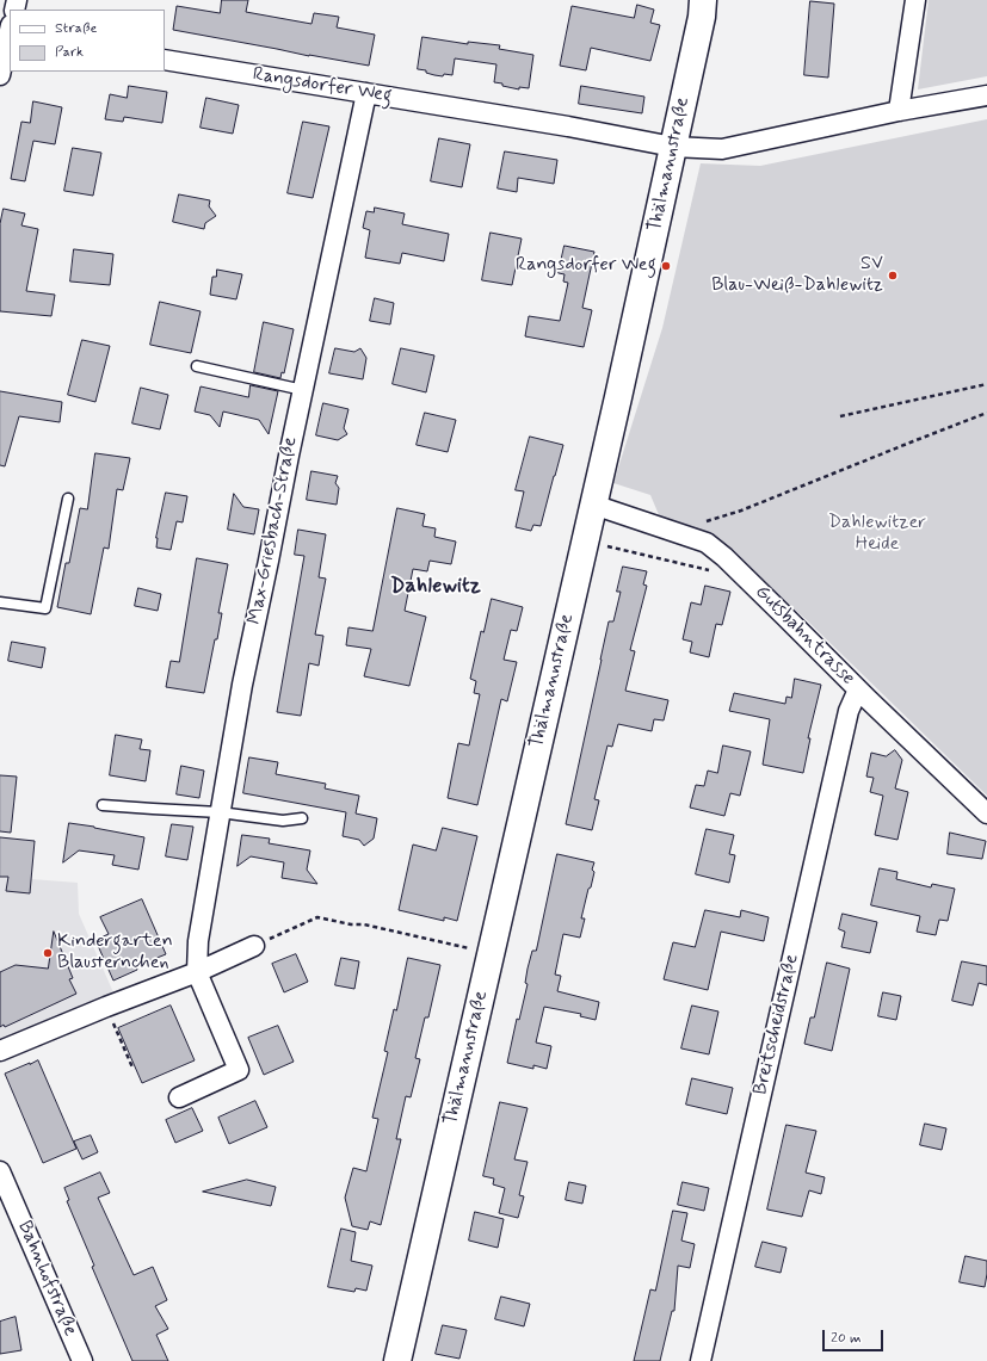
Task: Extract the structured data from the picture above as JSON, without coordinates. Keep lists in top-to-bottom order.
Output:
{
  "streets": {
    "main road": ["Thälmannstraße"],
    "street": [
      "Rangsdorfer Weg",
      "Max-Griesbach-Straße",
      "Gutsbahntrasse",
      "Breitscheidstraße",
      "Bahnhofstraße"
    ]
  },
  "crossings": [
    ["Rangsdorfer Weg", "Thälmannstraße"],
    ["Rangsdorfer Weg", "Max-Griesbach-Straße"],
    ["Thälmannstraße", "Gutsbahntrasse"],
    ["Gutsbahntrasse", "Breitscheidstraße"]
  ],
  "districts": ["Dahlewitz"],
  "parks": ["Dahlewitzer Heide"],
  "places": ["Rangsdorfer Weg", "SV Blau-Weiß-Dahlewitz", "Kindergarten Blausternchen"],
  "legend": ["Straße", "Park"],
  "scale_bar": "20 m"
}
